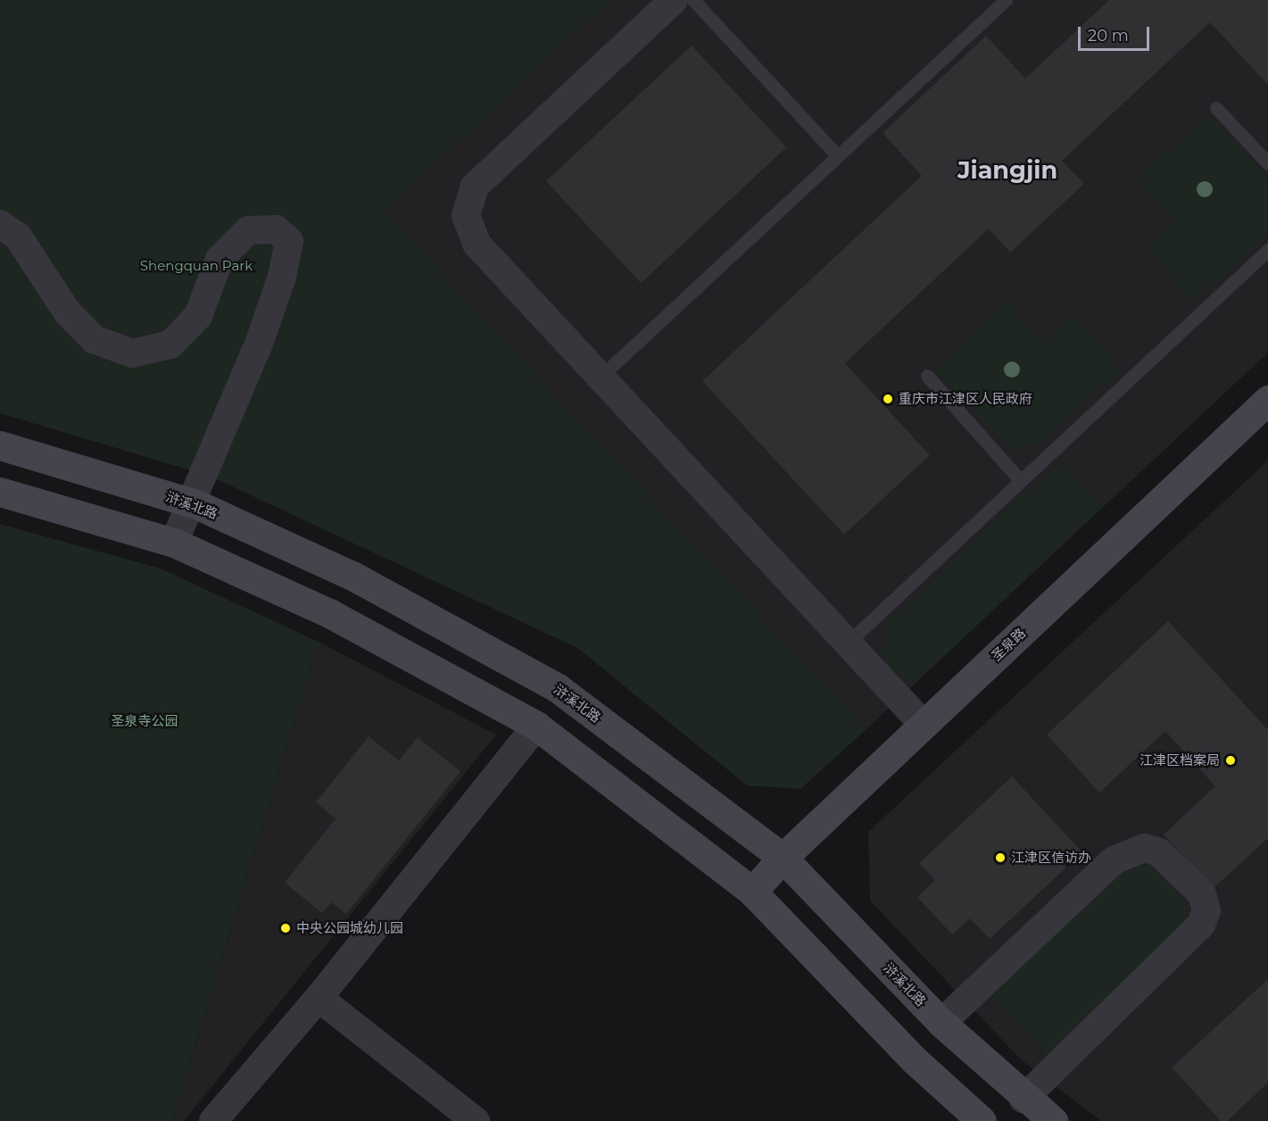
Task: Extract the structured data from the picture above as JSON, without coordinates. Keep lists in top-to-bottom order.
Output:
{
  "streets": {
    "main road": ["浒溪北路", "圣泉路"]
  },
  "crossings": [
    ["浒溪北路", "圣泉路"]
  ],
  "districts": ["Jiangjin"],
  "parks": ["Shengquan Park", "圣泉寺公园"],
  "places": [
    "重庆市江津区人民政府",
    "江津区档案局",
    "江津区信访办",
    "中央公园城幼儿园"
  ],
  "scale_bar": "20 m"
}
